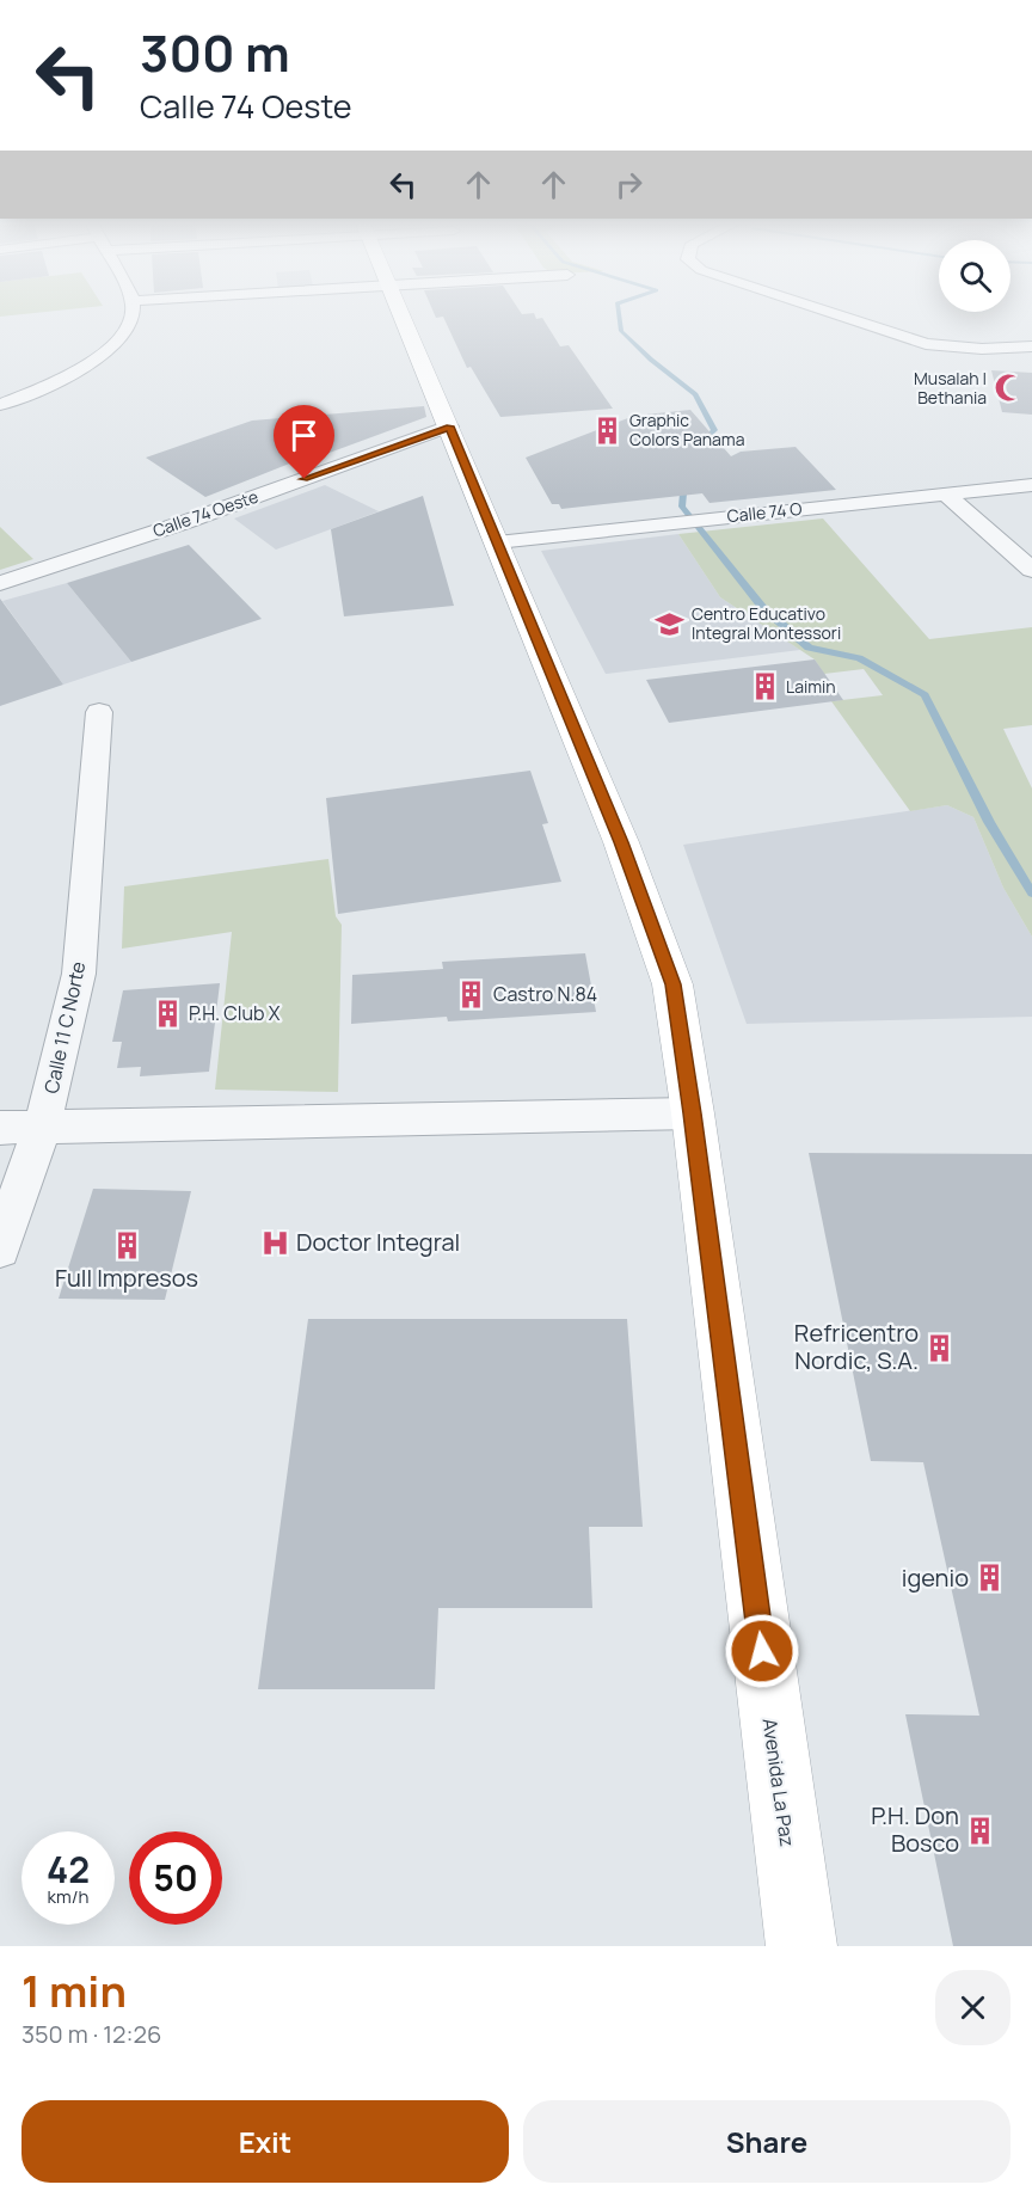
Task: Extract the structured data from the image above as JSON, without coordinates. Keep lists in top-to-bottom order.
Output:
{
  "streets": {
    "main road": ["Avenida La Paz"],
    "street": ["Calle 74 O", "Calle 74 Oeste", "Calle 11 C Norte"]
  },
  "crossings": [
    ["Calle 74 O", "Avenida La Paz"],
    ["Calle 74 Oeste", "Avenida La Paz"]
  ],
  "places": {
    "mosque": ["Musalah | Bethania"],
    "building": [
      "Graphic Colors Panama",
      "Laimin",
      "Castro N.84",
      "P.H. Club X",
      "Full Impresos",
      "Refricentro Nordic, S.A.",
      "igenio",
      "P.H. Don Bosco"
    ],
    "school or university": ["Centro Educativo Integral Montessori"],
    "hospital": ["Doctor Integral"]
  },
  "page": {
    "turn": ["300 m", "Calle 74 Oeste"],
    "speed": "42 km/h",
    "limit": "50",
    "heading": ["1 min", "350 m · 12:26"],
    "buttons": ["Exit", "Share"]
  }
}
